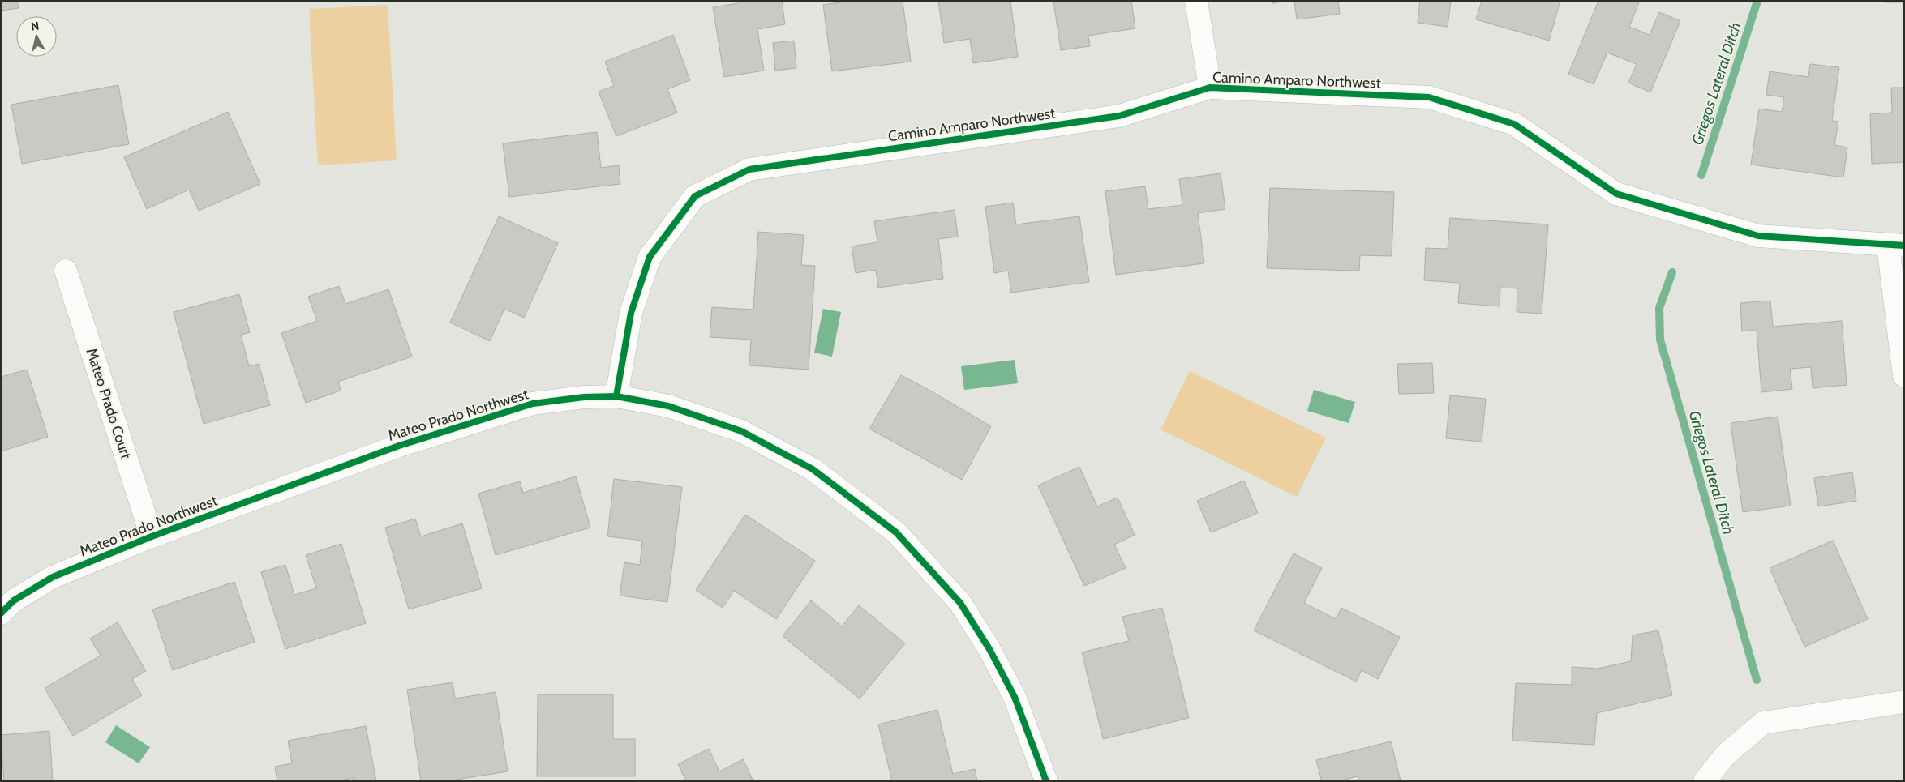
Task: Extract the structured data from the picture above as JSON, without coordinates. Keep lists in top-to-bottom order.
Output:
{
  "streets": {
    "street": ["Camino Amparo Northwest", "Mateo Prado Court", "Mateo Prado Northwest"]
  },
  "crossings": [
    ["Camino Amparo Northwest", "Mateo Prado Northwest"],
    ["Mateo Prado Court", "Mateo Prado Northwest"]
  ],
  "water": ["Griegos Lateral Ditch"],
  "north": "top"
}
